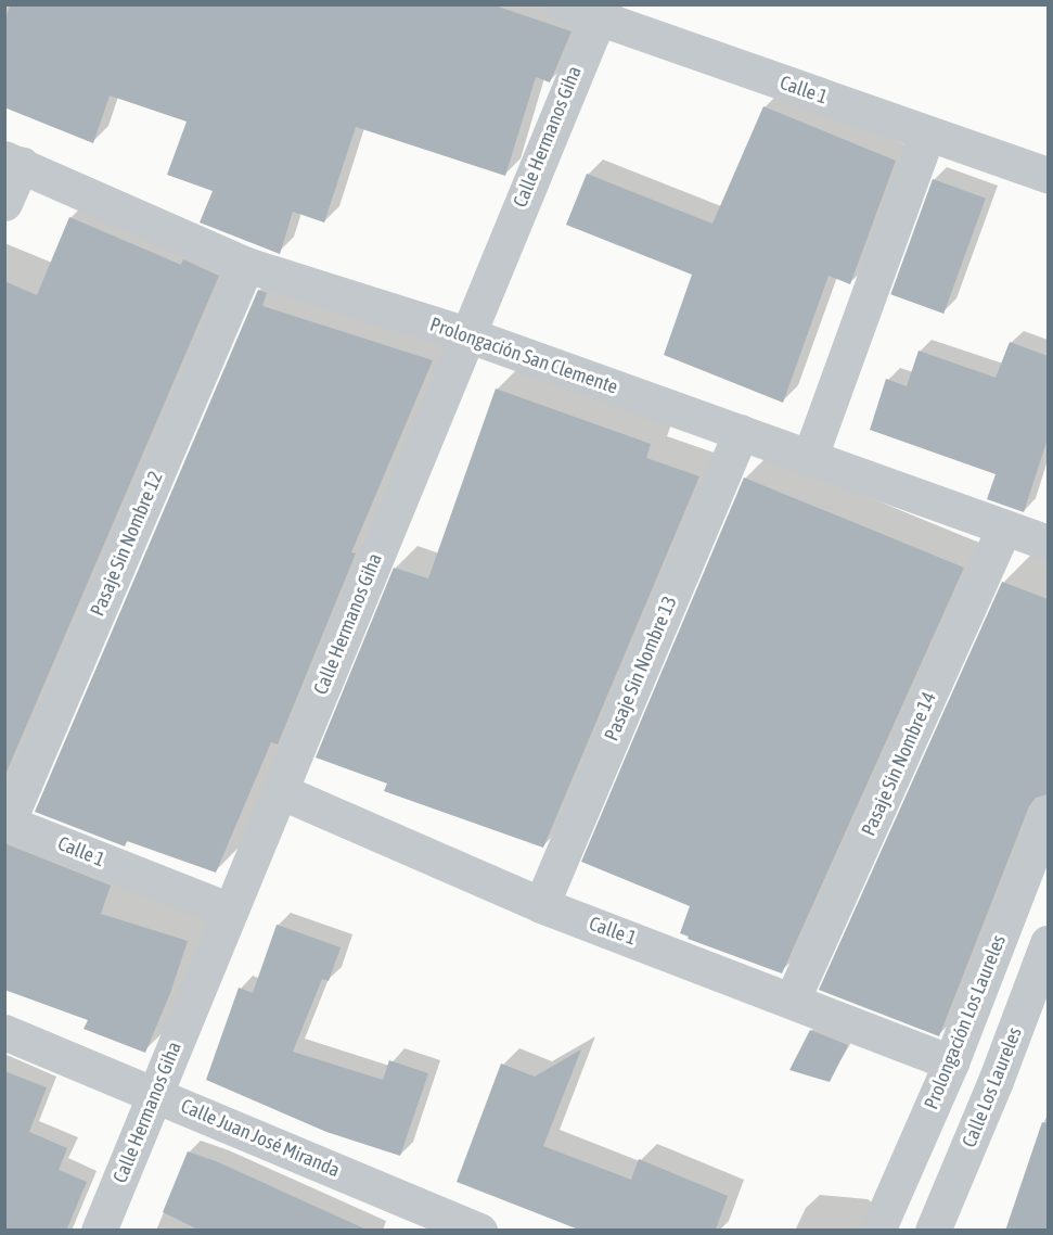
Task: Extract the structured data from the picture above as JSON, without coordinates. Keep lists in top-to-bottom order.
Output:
{
  "streets": {
    "street": [
      "Calle 1",
      "Calle Hermanos Giha",
      "Prolongación San Clemente",
      "Pasaje Sin Nombre 12",
      "Pasaje Sin Nombre 13",
      "Pasaje Sin Nombre 14",
      "Prolongación Los Laureles",
      "Calle Los Laureles",
      "Calle Juan José Miranda"
    ]
  },
  "crossings": [
    ["Calle 1", "Calle Hermanos Giha"],
    ["Calle 1", "Pasaje Sin Nombre 12"],
    ["Calle 1", "Pasaje Sin Nombre 13"],
    ["Calle 1", "Pasaje Sin Nombre 14"],
    ["Calle 1", "Prolongación Los Laureles"],
    ["Calle Hermanos Giha", "Prolongación San Clemente"],
    ["Calle Hermanos Giha", "Calle Juan José Miranda"],
    ["Prolongación San Clemente", "Pasaje Sin Nombre 12"],
    ["Prolongación San Clemente", "Pasaje Sin Nombre 13"],
    ["Prolongación San Clemente", "Pasaje Sin Nombre 14"]
  ]
}
